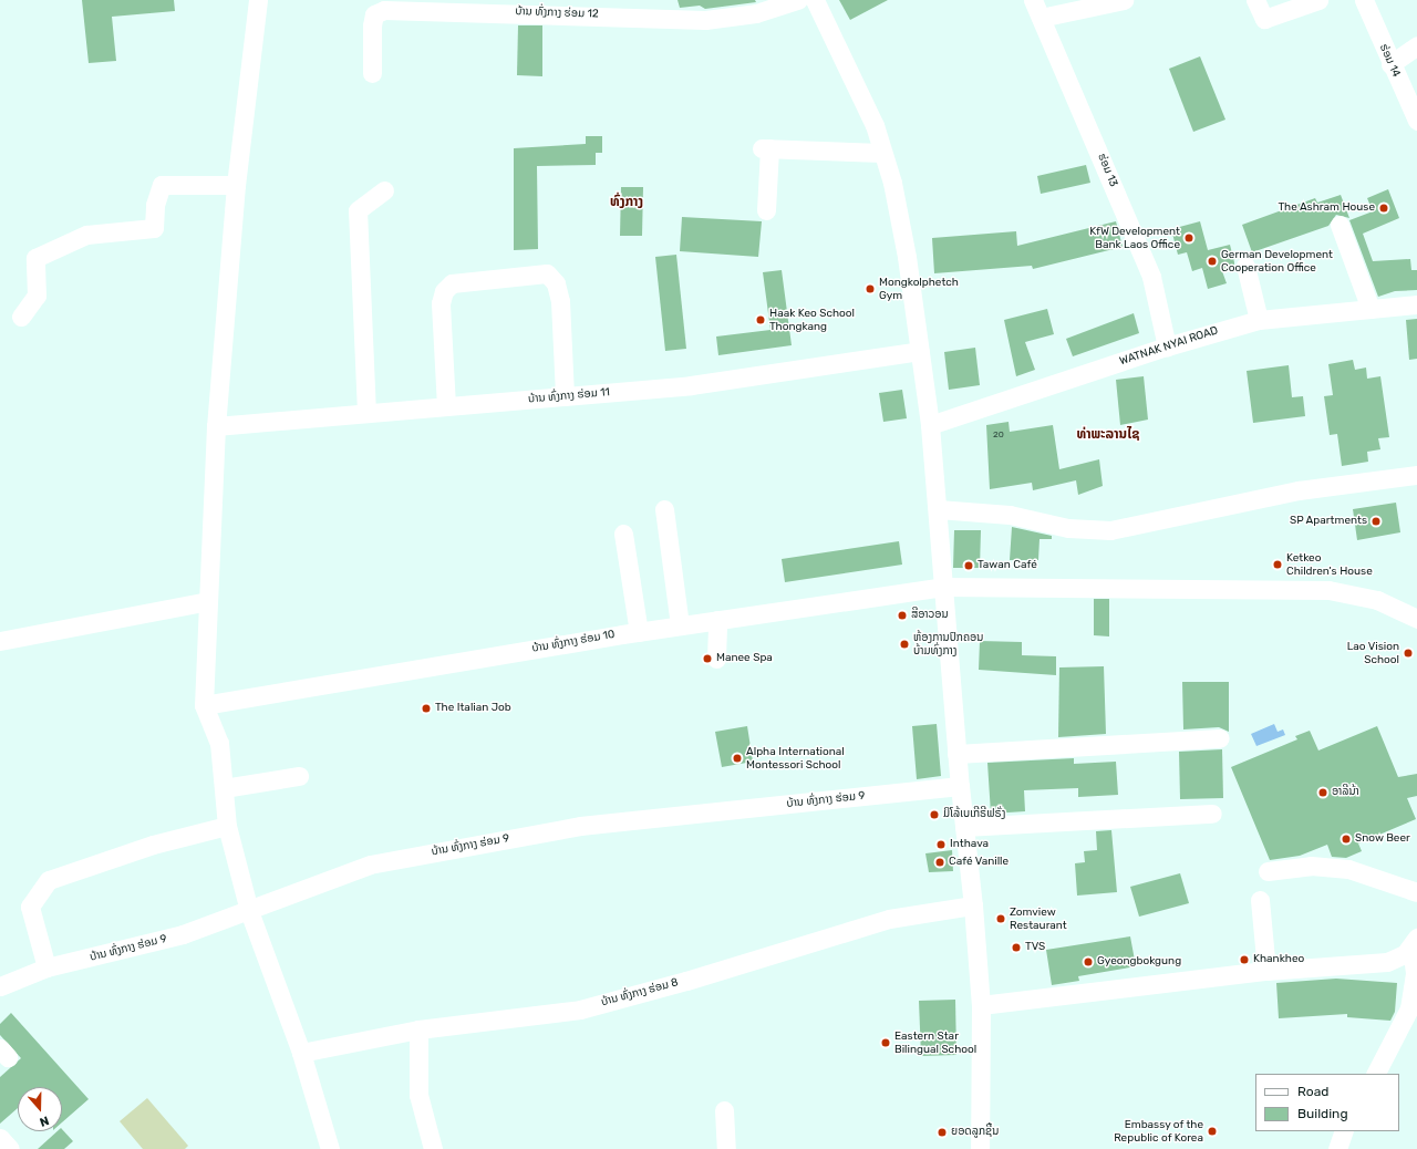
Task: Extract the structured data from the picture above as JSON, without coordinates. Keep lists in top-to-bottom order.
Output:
{
  "streets": {
    "street": [
      "ບ້ານ ທົ່ງກາງ ຮ່ອມ 12",
      "ຮ່ອມ 14",
      "ຮ່ອມ 13",
      "WATNAK NYAI ROAD",
      "ບ້ານ ທົ່ງກາງ ຮ່ອມ 11",
      "ບ້ານ ທົ່ງກາງ ຮ່ອມ 10",
      "ບ້ານ ທົ່ງກາງ ຮ່ອມ 9",
      "ບ້ານ ທົ່ງກາງ ຮ່ອມ 8"
    ]
  },
  "crossings": [
    ["ຮ່ອມ 13", "WATNAK NYAI ROAD"]
  ],
  "districts": ["ທົ່ງກາງ", "ທ່າພະລານໄຊ"],
  "places": [
    "The Ashram House",
    "KfW Development Bank Laos Office",
    "German Development Cooperation Office",
    "Mongkolphetch Gym",
    "Haak Keo School Thongkang",
    "SP Apartments",
    "Ketkeo Children's House",
    "Tawan Café",
    "ສີອາວອນ",
    "ຫ້ອງການປົກຄອນ ບ້າມທົ່ງກາງ",
    "Lao Vision School",
    "Manee Spa",
    "The Italian Job",
    "Alpha International Montessori School",
    "ອາລີນ້າ",
    "ມິໂລ້ເບເກີຣີຟຣັ່ງ",
    "Snow Beer",
    "Inthava",
    "Café Vanille",
    "Zomview Restaurant",
    "TVS",
    "Khankheo",
    "Gyeongbokgung",
    "Eastern Star Bilingual School",
    "Embassy of the Republic of Korea",
    "ຍອດລູກຊີ້ນ"
  ],
  "house_numbers": ["20"],
  "legend": ["Road", "Building"],
  "north": "bottom"
}
